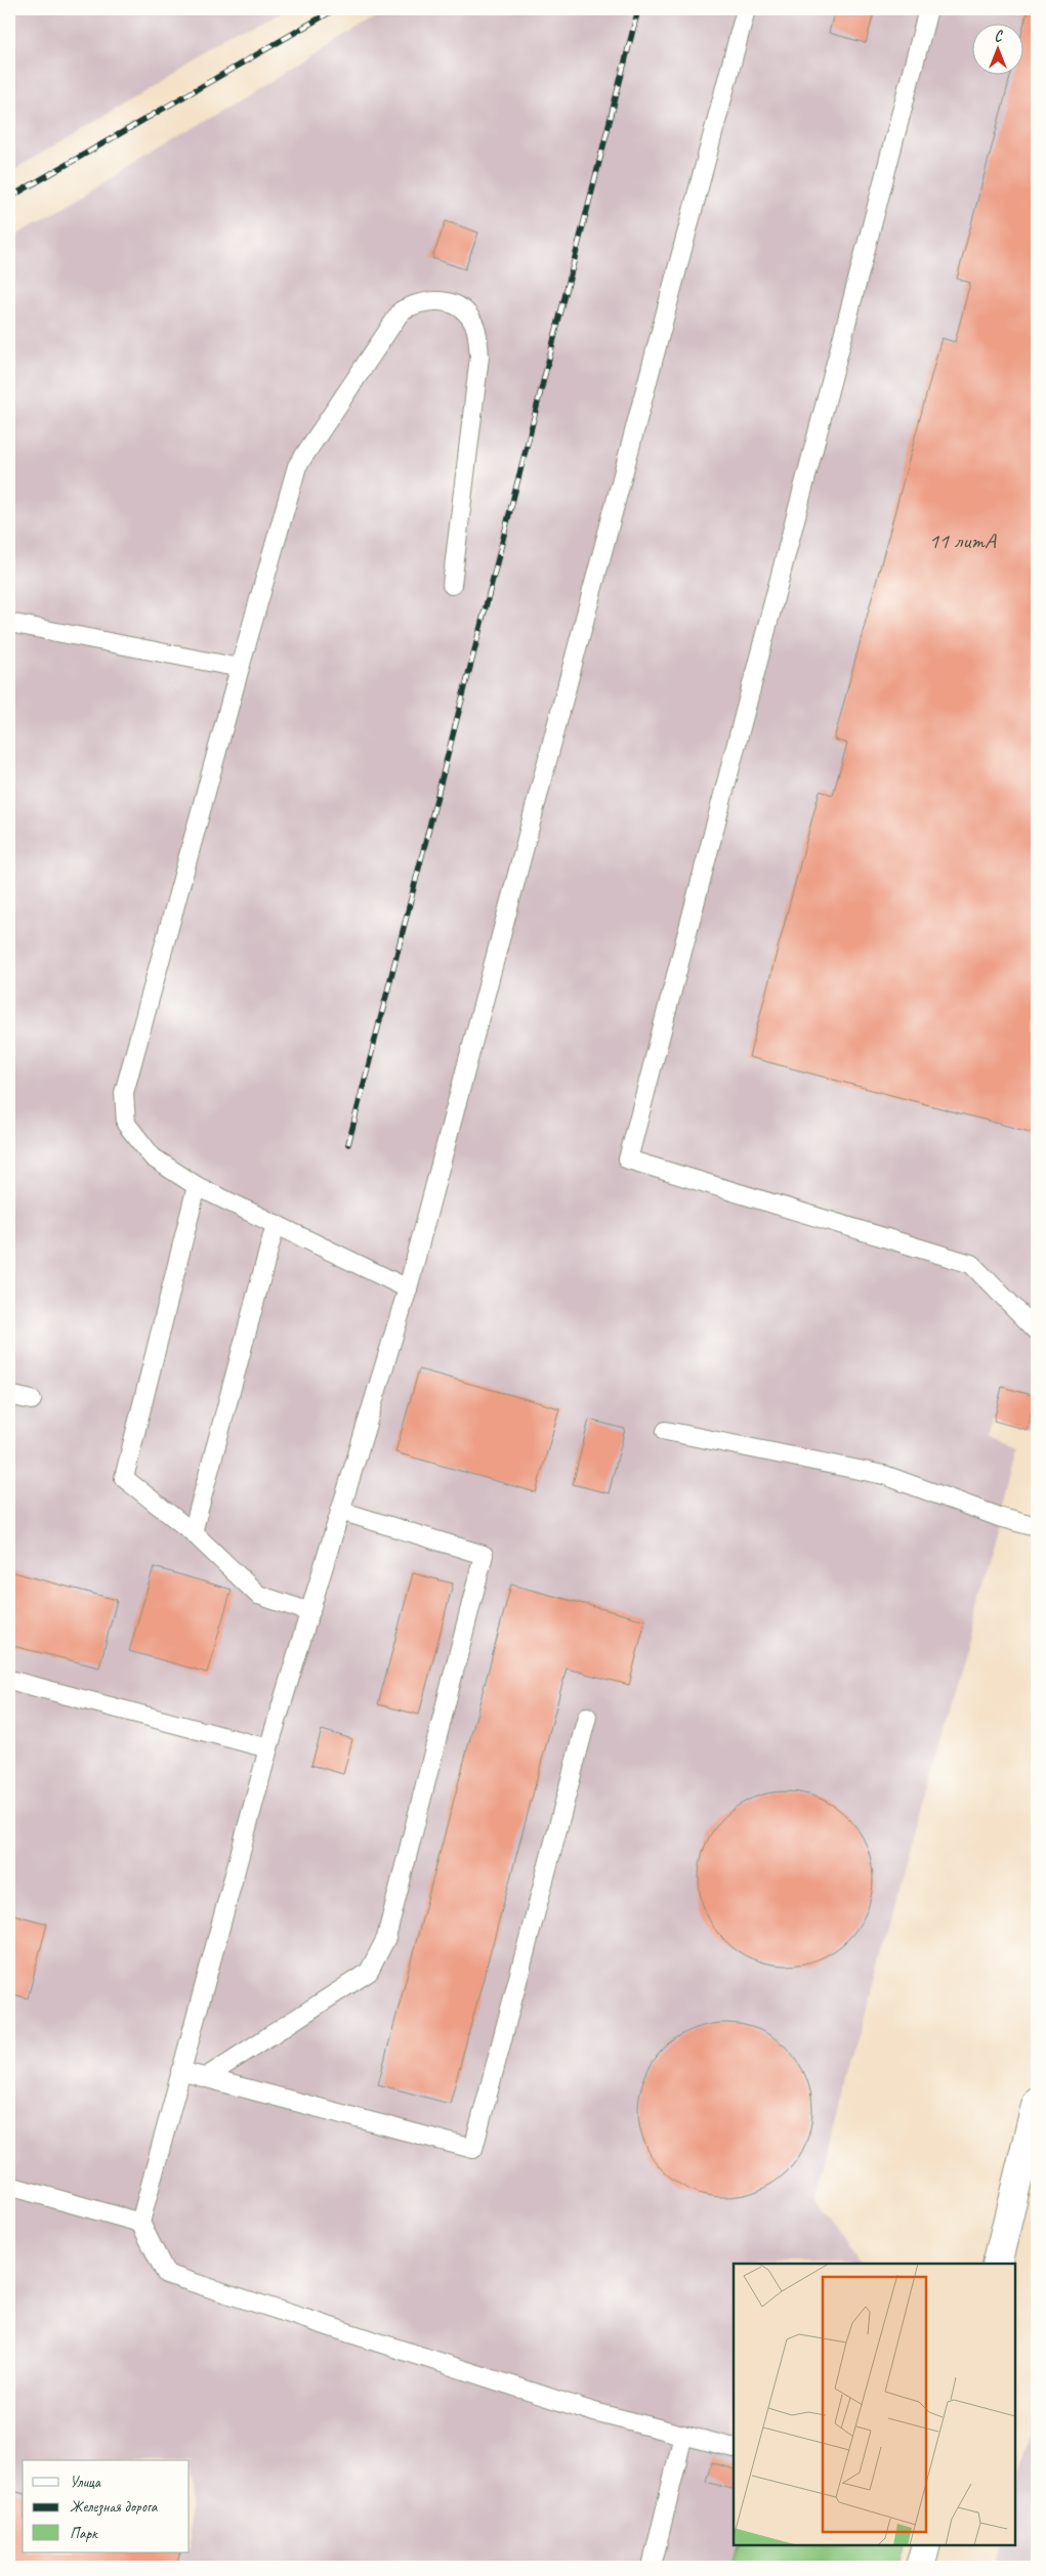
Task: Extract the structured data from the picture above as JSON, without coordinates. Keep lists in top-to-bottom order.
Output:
{
  "house_numbers": ["11 литА"],
  "legend": ["Улица", "Железная дорога", "Парк"],
  "north": "top"
}
